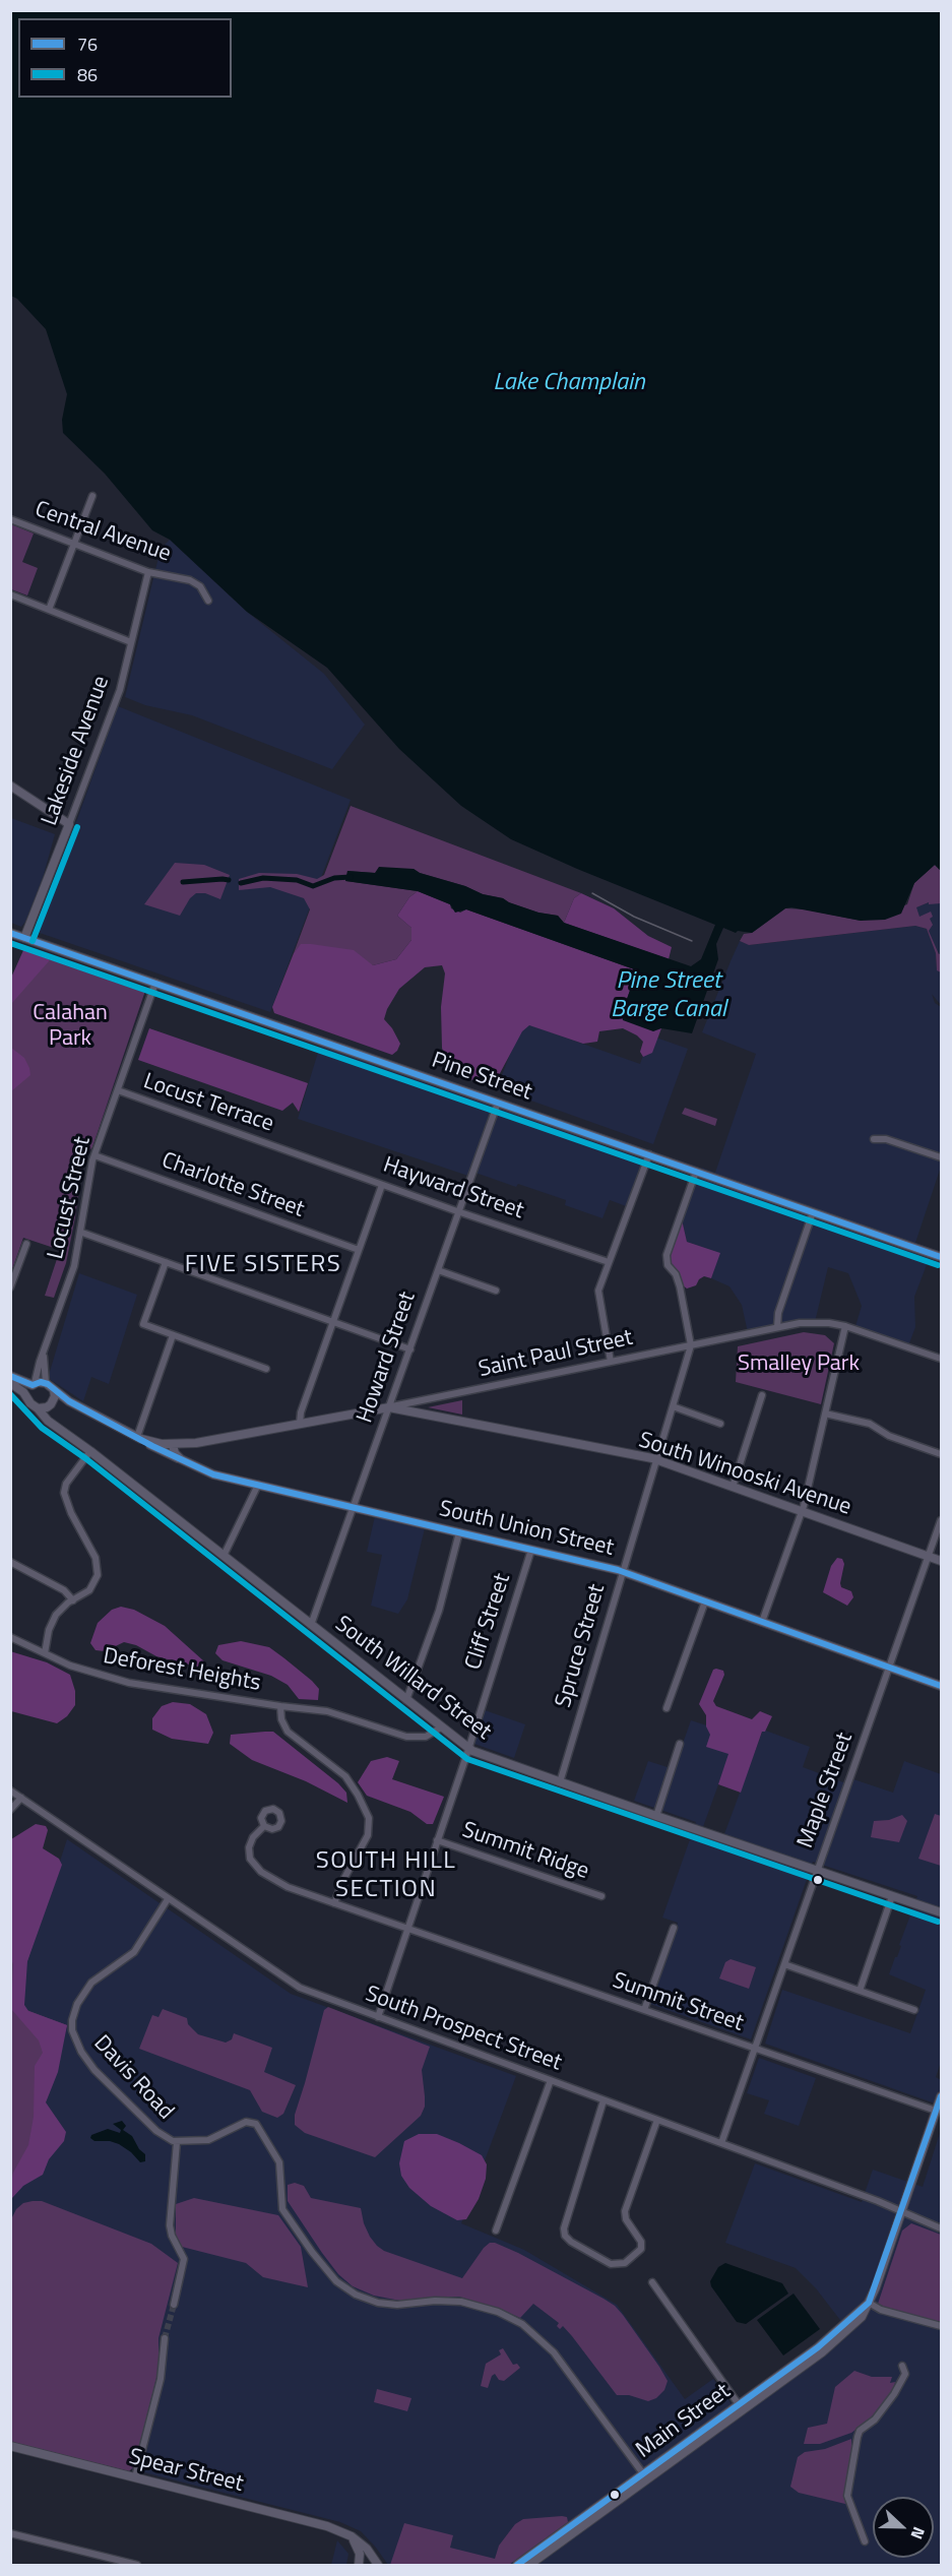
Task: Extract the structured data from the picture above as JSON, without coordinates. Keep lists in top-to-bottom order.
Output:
{
  "streets": {
    "main road": [
      "Lakeside Avenue",
      "Pine Street",
      "Saint Paul Street",
      "South Winooski Avenue",
      "South Union Street",
      "South Willard Street",
      "Main Street",
      "Spear Street"
    ],
    "street": [
      "Central Avenue",
      "Locust Terrace",
      "Charlotte Street",
      "Hayward Street",
      "Locust Street",
      "Howard Street",
      "Cliff Street",
      "Spruce Street",
      "Deforest Heights",
      "Maple Street",
      "Summit Ridge",
      "Summit Street",
      "South Prospect Street",
      "Davis Road"
    ]
  },
  "crossings": [
    ["Central Avenue", "Lakeside Avenue"],
    ["Lakeside Avenue", "Pine Street"],
    ["Pine Street", "Locust Street"],
    ["Pine Street", "Howard Street"],
    ["Locust Terrace", "Hayward Street"],
    ["Locust Terrace", "Locust Street"],
    ["Charlotte Street", "Locust Street"],
    ["Hayward Street", "Howard Street"],
    ["Locust Street", "South Union Street"],
    ["Locust Street", "South Willard Street"],
    ["Saint Paul Street", "Howard Street"],
    ["Saint Paul Street", "South Winooski Avenue"],
    ["Saint Paul Street", "Spruce Street"],
    ["Howard Street", "South Winooski Avenue"],
    ["Howard Street", "South Union Street"],
    ["Howard Street", "South Willard Street"],
    ["South Winooski Avenue", "Spruce Street"],
    ["South Winooski Avenue", "Maple Street"],
    ["South Union Street", "Cliff Street"],
    ["South Union Street", "Spruce Street"],
    ["South Union Street", "South Willard Street"],
    ["South Union Street", "Maple Street"],
    ["Cliff Street", "South Willard Street"],
    ["Cliff Street", "Summit Ridge"],
    ["Cliff Street", "Summit Street"],
    ["Cliff Street", "South Prospect Street"],
    ["Spruce Street", "South Willard Street"],
    ["Deforest Heights", "South Willard Street"],
    ["South Willard Street", "Maple Street"],
    ["Maple Street", "Summit Street"],
    ["Maple Street", "South Prospect Street"],
    ["Summit Street", "Main Street"],
    ["South Prospect Street", "Davis Road"],
    ["South Prospect Street", "Main Street"]
  ],
  "districts": ["FIVE SISTERS", "SOUTH HILL SECTION"],
  "water": ["Lake Champlain", "Pine Street Barge Canal"],
  "parks": ["Calahan Park", "Smalley Park"],
  "lines": ["transit line 86", "transit line 76"],
  "legend": ["76", "86"],
  "north": "right"
}
